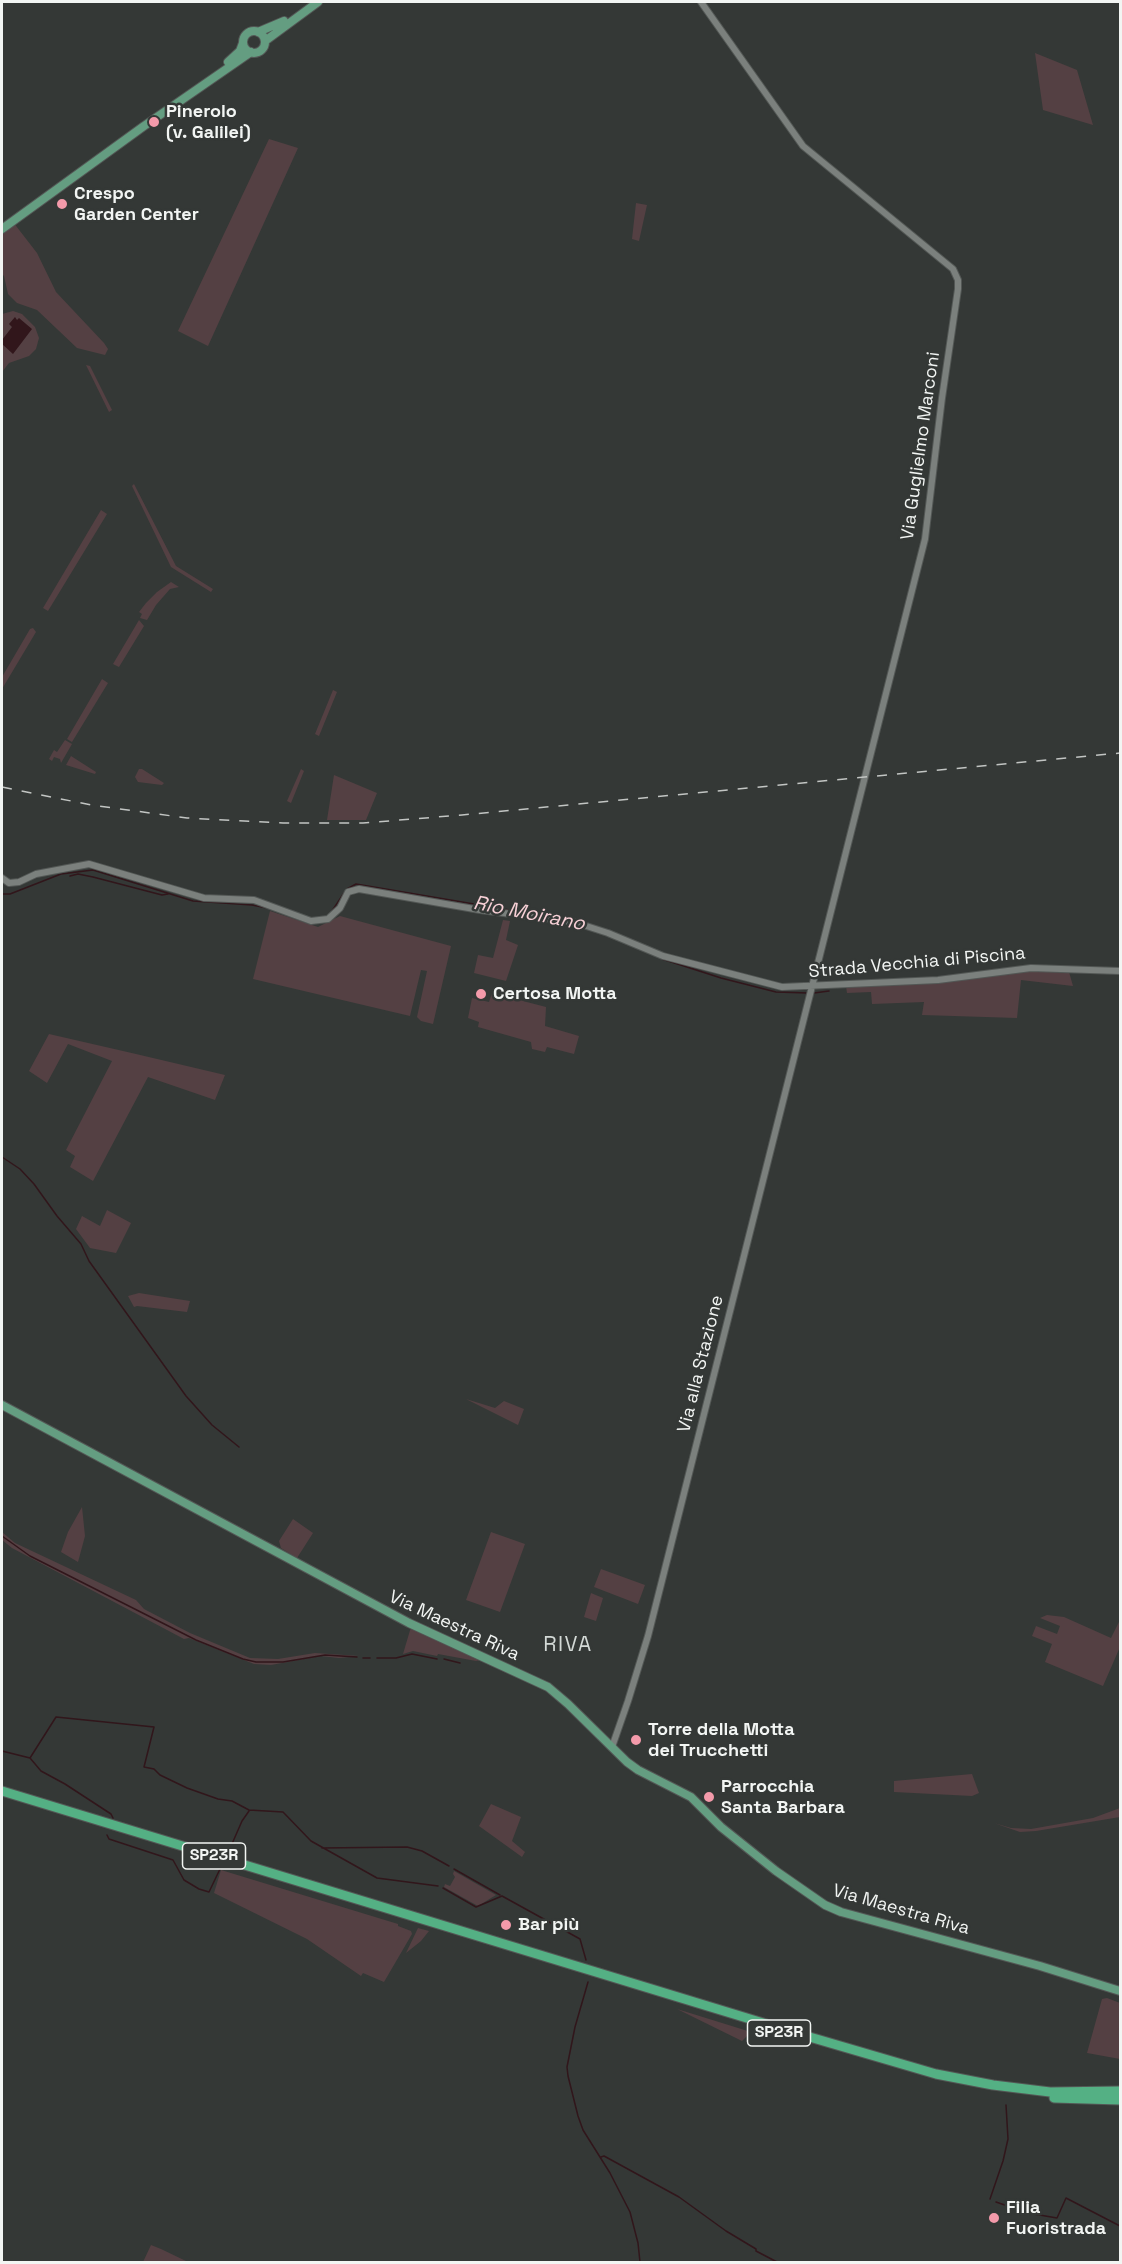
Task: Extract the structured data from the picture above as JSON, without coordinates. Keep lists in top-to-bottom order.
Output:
{
  "streets": {
    "highway": ["SP23R"],
    "main road": ["Via Maestra Riva"],
    "street": ["Via Guglielmo Marconi", "Strada Vecchia di Piscina", "Via alla Stazione"]
  },
  "crossings": [
    ["Via Guglielmo Marconi", "Strada Vecchia di Piscina"],
    ["Via Guglielmo Marconi", "Via alla Stazione"],
    ["Strada Vecchia di Piscina", "Via alla Stazione"],
    ["Via alla Stazione", "Via Maestra Riva"]
  ],
  "districts": ["RIVA"],
  "water": ["Rio Moirano"],
  "places": [
    "Pinerolo (v. Galilei)",
    "Crespo Garden Center",
    "Certosa Motta",
    "Torre della Motta dei Trucchetti",
    "Parrocchia Santa Barbara",
    "Bar più",
    "Filia Fuoristrada"
  ]
}
